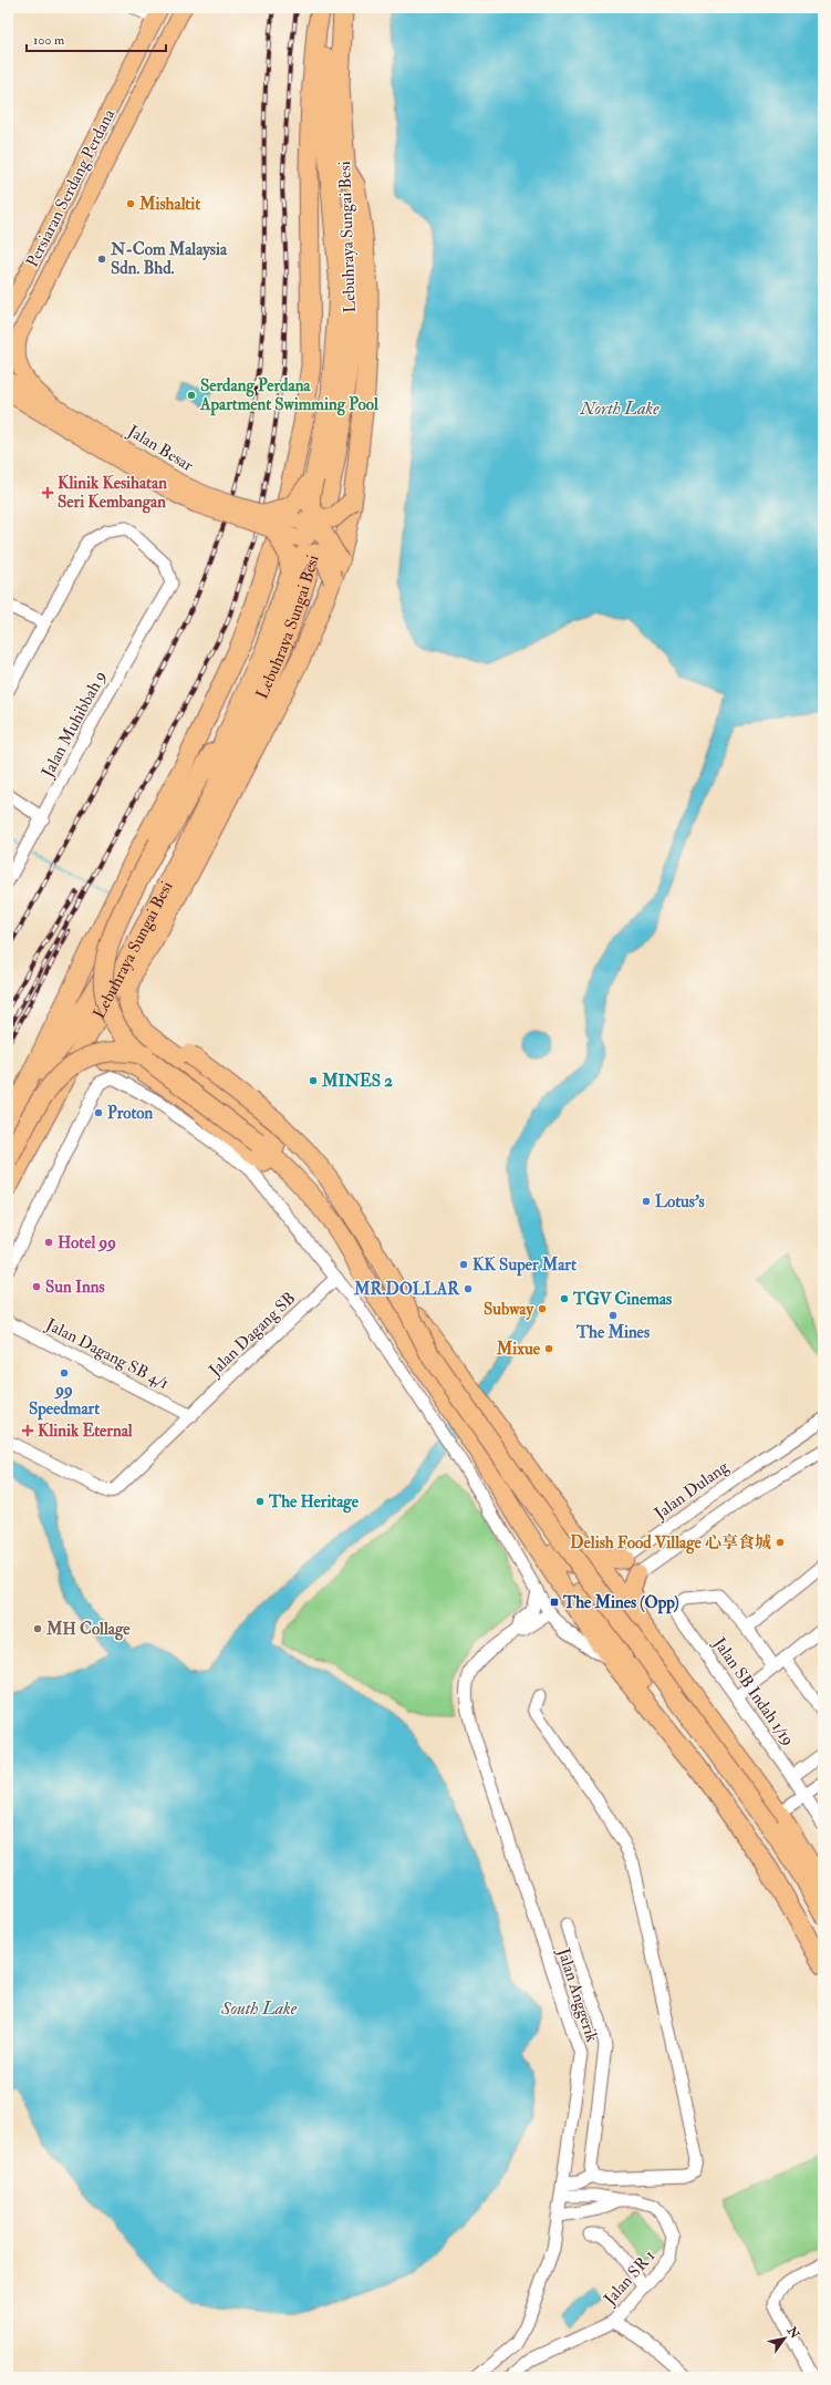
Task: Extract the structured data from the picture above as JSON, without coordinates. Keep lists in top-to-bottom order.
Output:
{
  "streets": {
    "highway": ["Lebuhraya Sungai Besi"],
    "main road": ["Persiaran Serdang Perdana", "Jalan Besar"],
    "street": [
      "Jalan Muhibbah 9",
      "Jalan Dagang SB",
      "Jalan Dagang SB 4/1",
      "Jalan Dulang",
      "Jalan SB Indah 1/19",
      "Jalan Anggerik",
      "Jalan SR 1"
    ]
  },
  "crossings": [
    ["Persiaran Serdang Perdana", "Jalan Besar"],
    ["Jalan Dagang SB", "Jalan Dagang SB 4/1"],
    ["Jalan Anggerik", "Jalan SR 1"]
  ],
  "water": ["North Lake", "South Lake"],
  "places": {
    "other": [
      "Mishaltit",
      "N-Com Malaysia Sdn. Bhd.",
      "Serdang Perdana Apartment Swimming Pool",
      "MINES 2",
      "Proton",
      "Lotus's",
      "Hotel 99",
      "KK Super Mart",
      "Sun Inns",
      "MR.DOLLAR",
      "TGV Cinemas",
      "Subway",
      "The Mines",
      "Mixue",
      "99 Speedmart",
      "The Heritage",
      "Delish Food Village 心享食城",
      "MH Collage"
    ],
    "health": ["Klinik Kesihatan Seri Kembangan", "Klinik Eternal"],
    "transit": ["The Mines (Opp)"]
  },
  "scale_bar": "100 m",
  "north": "top right"
}
